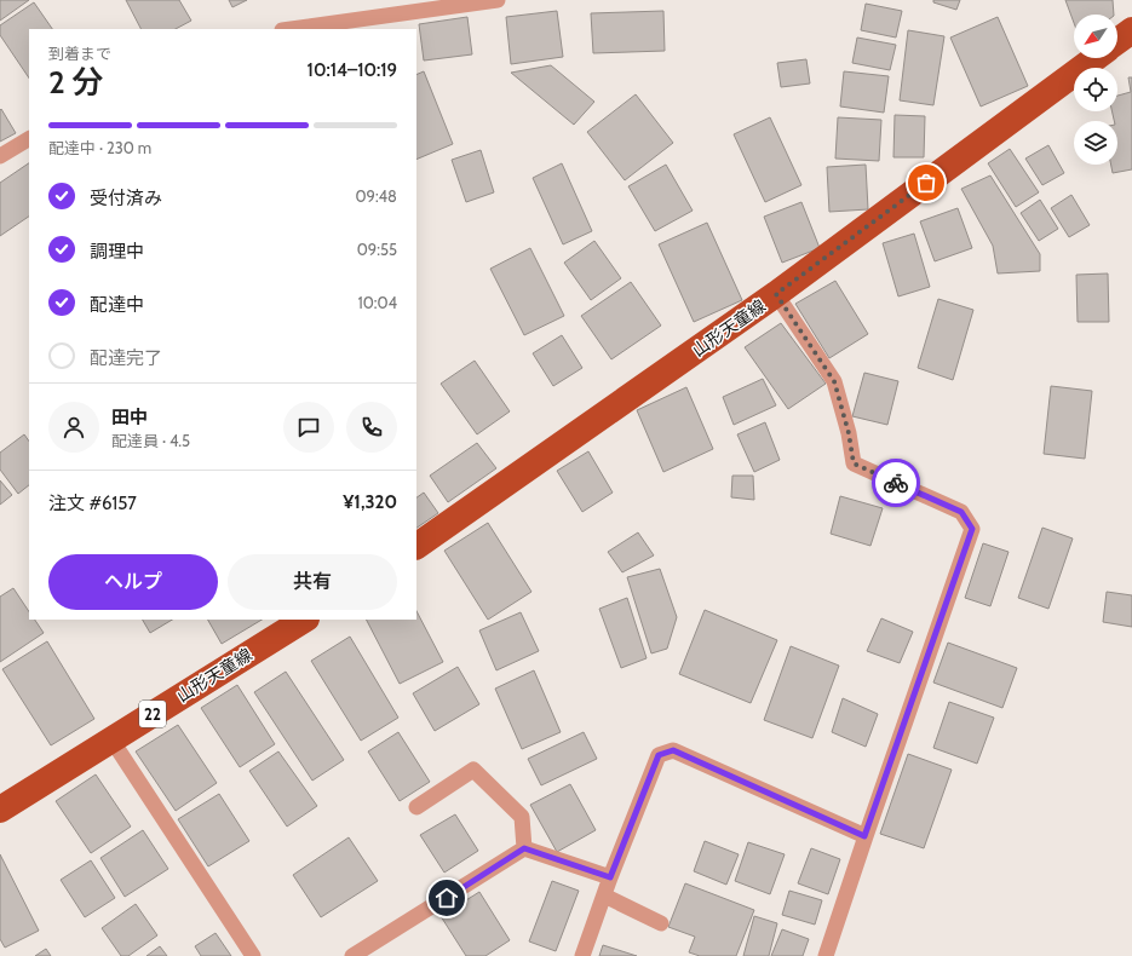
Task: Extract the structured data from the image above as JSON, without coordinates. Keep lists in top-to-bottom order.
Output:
{
  "streets": {
    "main road": ["山形天童線", "22"]
  },
  "north": "bottom left",
  "page": {
    "heading": ["2 分", "到着まで", "10:14–10:19"],
    "panel": [
      "田中",
      "配達員 · 4.5",
      "注文 #6157",
      "¥1,320"
    ],
    "bar": "配達中 · 230 m",
    "list": [
      ["受付済み", "09:48"],
      ["調理中", "09:55"],
      ["配達中", "10:04"],
      "配達完了"
    ],
    "buttons": ["ヘルプ", "共有"]
  }
}
